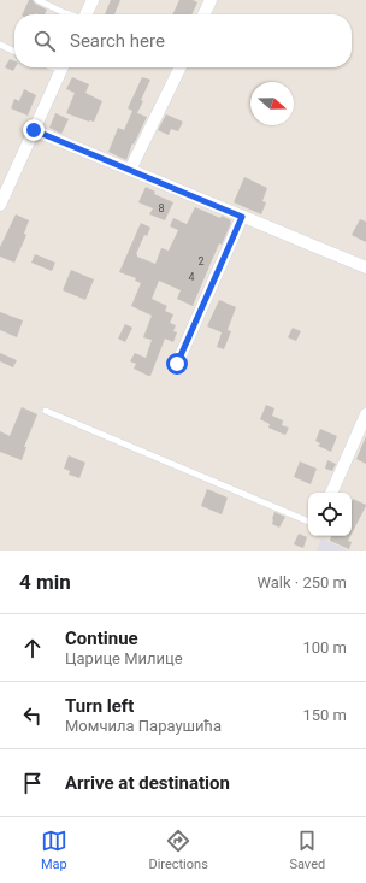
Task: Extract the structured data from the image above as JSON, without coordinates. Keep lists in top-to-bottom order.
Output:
{
  "house_numbers": ["8", "2", "4"],
  "north": "right",
  "page": {
    "search": "Search here",
    "heading": ["4 min", "Walk · 250 m"],
    "list": [
      ["Continue", "Царице Милице", "100 m"],
      ["Turn left", "Момчила Параушића", "150 m"],
      "Arrive at destination"
    ],
    "nav": ["Map", "Directions", "Saved"]
  }
}
